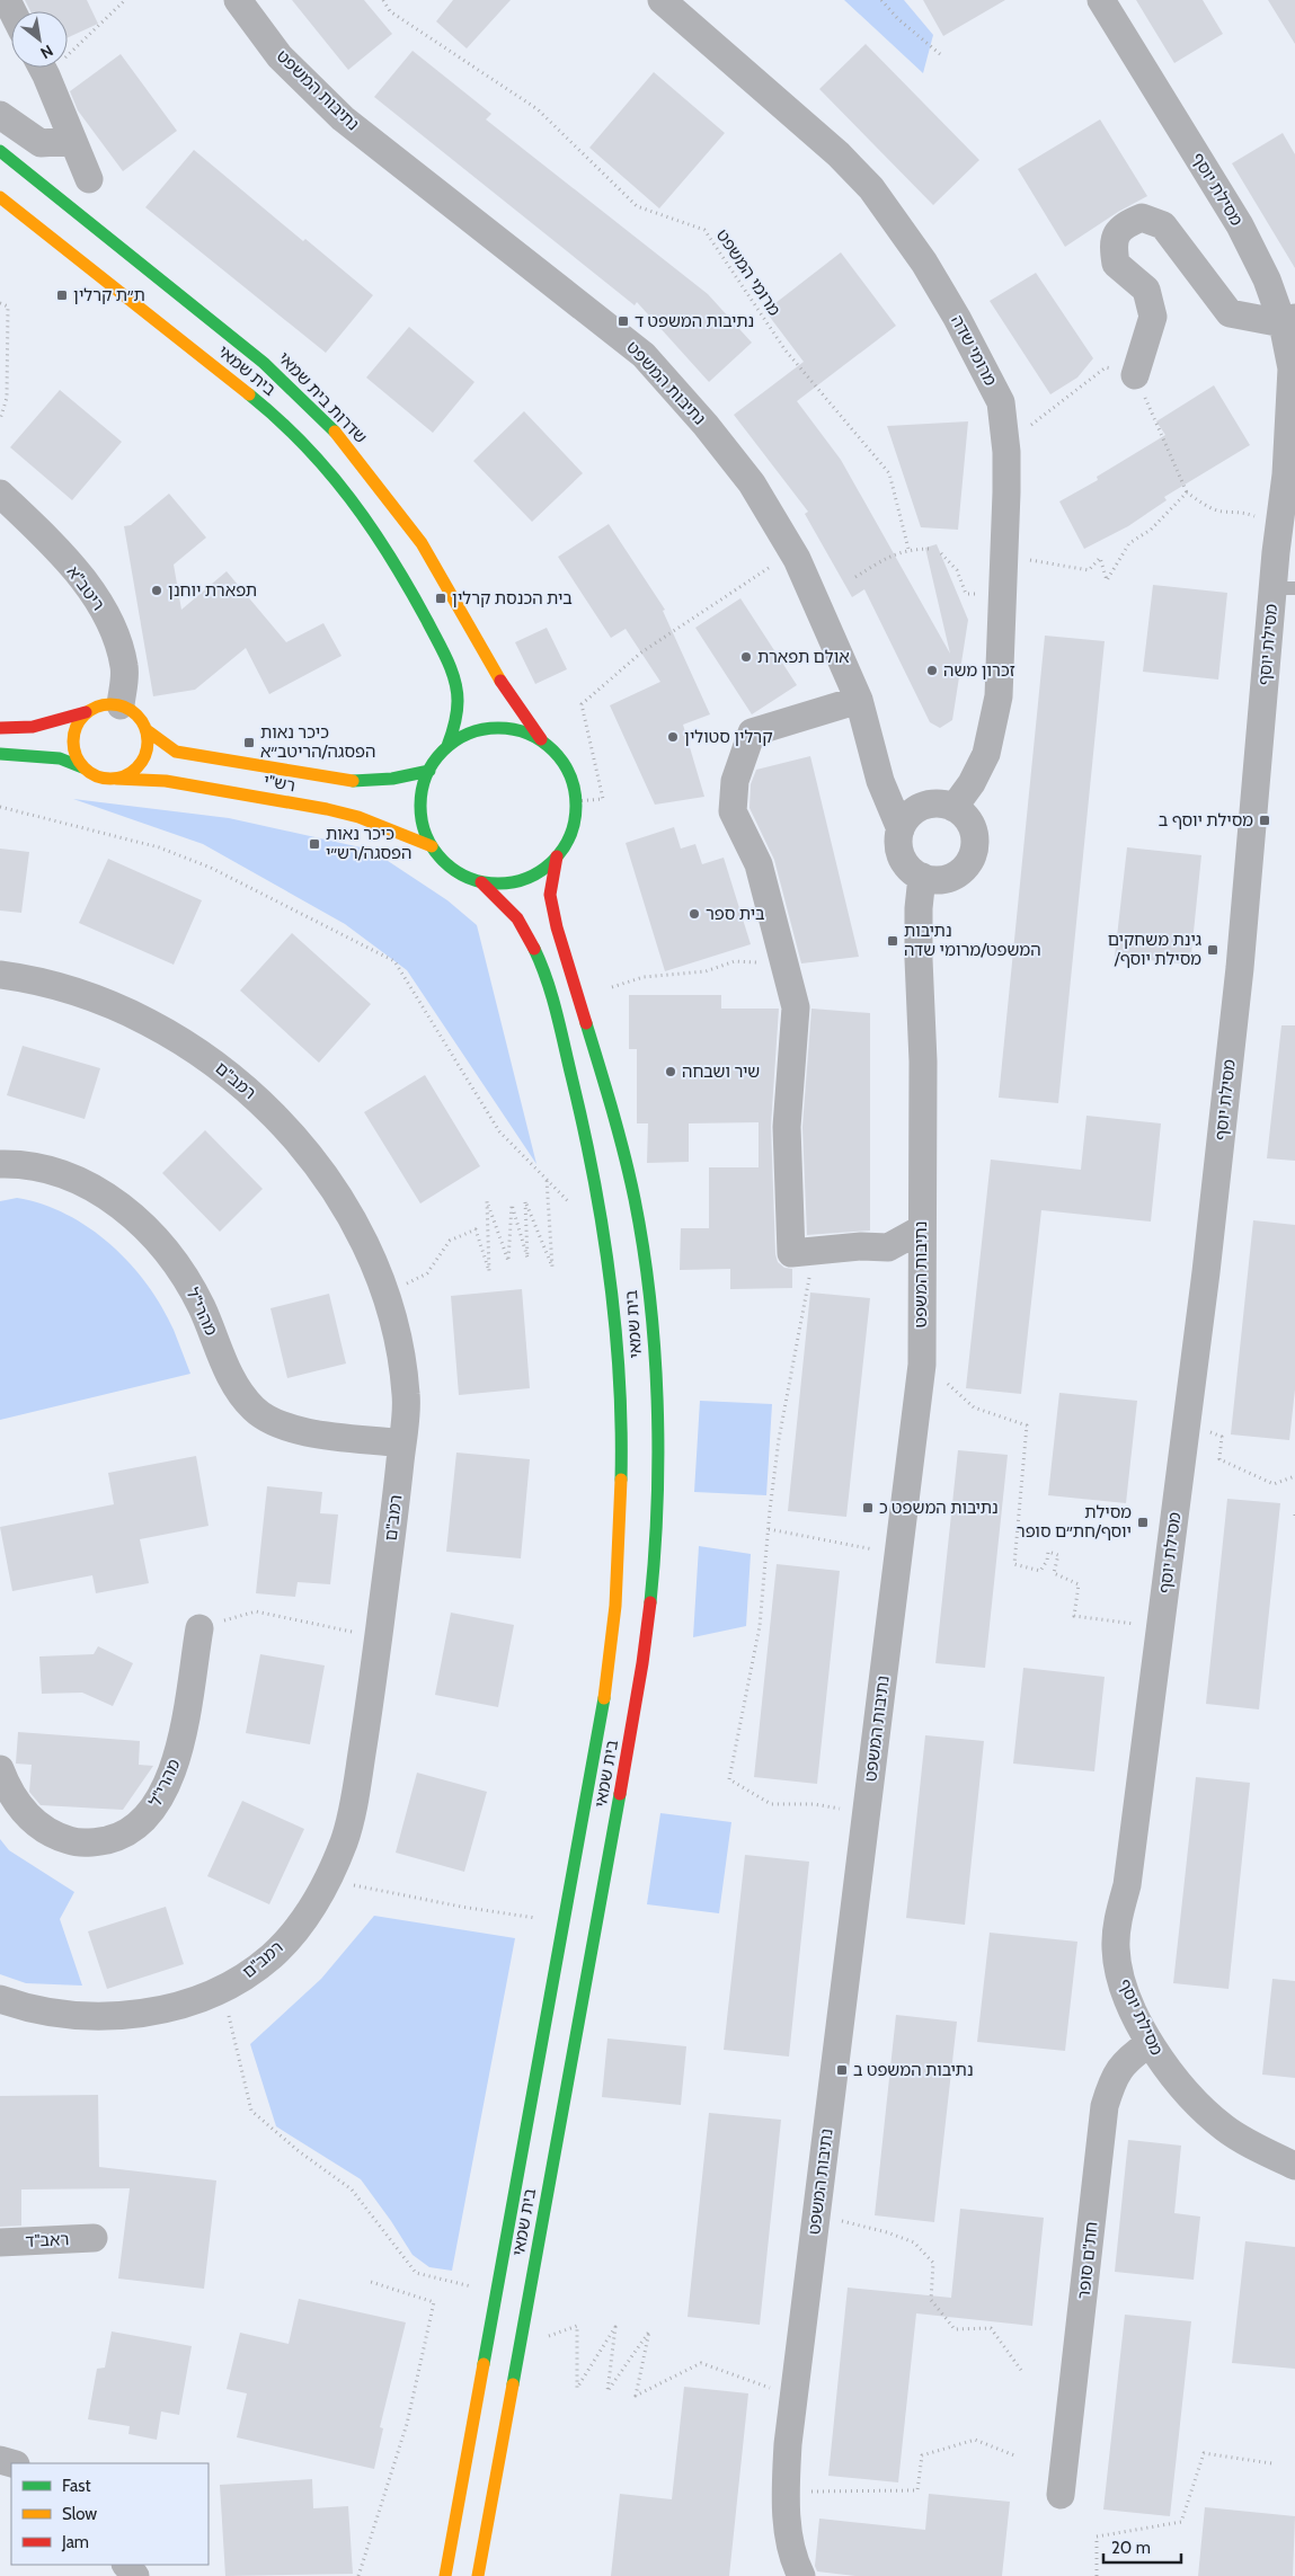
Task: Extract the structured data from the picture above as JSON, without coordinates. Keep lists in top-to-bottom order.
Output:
{
  "streets": {
    "street": [
      "נתיבות המשפט",
      "מסילת יוסף",
      "מרומי שדה",
      "בית שמאי",
      "שדרות בית שמאי",
      "ריטב\"א",
      "רש\"י",
      "רמב\"ם",
      "מהרי\"ל",
      "ראב\"ד",
      "חת\"ם סופר"
    ],
    "path": ["מרומי המשפט"]
  },
  "crossings": [
    ["נתיבות המשפט", "מרומי שדה"],
    ["מסילת יוסף", "חת\"ם סופר"],
    ["בית שמאי", "שדרות בית שמאי"],
    ["בית שמאי", "רש\"י"],
    ["שדרות בית שמאי", "רש\"י"],
    ["ריטב\"א", "רש\"י"],
    ["רמב\"ם", "מהרי\"ל"]
  ],
  "places": {
    "transit": [
      "ת״ת קרלין",
      "נתיבות המשפט ד",
      "בית הכנסת קרלין",
      "כיכר נאות הפסגה/הריטב״א",
      "מסילת יוסף ב",
      "כיכר נאות הפסגה/רש״י",
      "נתיבות המשפט/מרומי שדה",
      "גינת משחקים /מסילת יוסף",
      "נתיבות המשפט כ",
      "מסילת יוסף/חת״ם סופר",
      "נתיבות המשפט ב"
    ],
    "other": [
      "תפארת יוחנן",
      "אולם תפארת",
      "זכרון משה",
      "קרלין סטולין",
      "בית ספר",
      "שיר ושבחה"
    ]
  },
  "legend": ["Fast", "Slow", "Jam"],
  "scale_bar": "20 m",
  "north": "bottom right"
}
